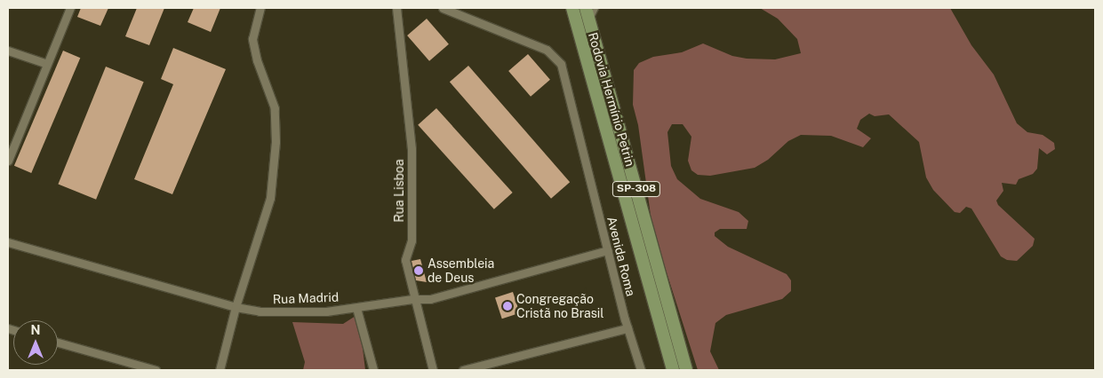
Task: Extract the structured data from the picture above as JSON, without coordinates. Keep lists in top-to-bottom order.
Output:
{
  "streets": {
    "main road": ["Rodovia Hermínio Petrin", "SP-308"],
    "street": ["Rua Lisboa", "Avenida Roma", "Rua Madrid"]
  },
  "crossings": [
    ["Rua Lisboa", "Rua Madrid"],
    ["Avenida Roma", "Rua Madrid"]
  ],
  "places": ["Assembleia de Deus", "Congregação Cristã no Brasil"],
  "north": "top"
}
